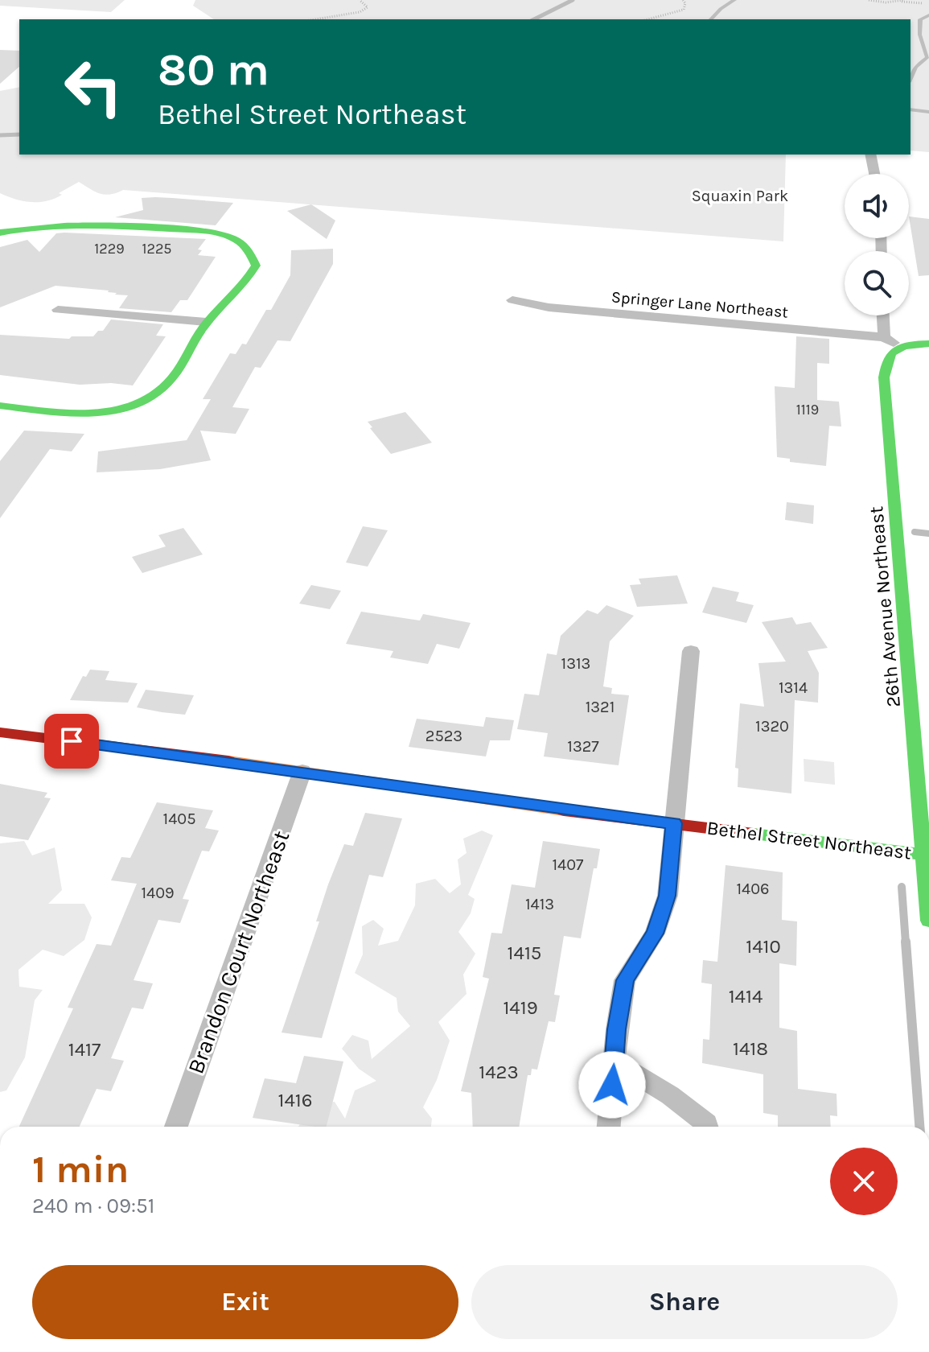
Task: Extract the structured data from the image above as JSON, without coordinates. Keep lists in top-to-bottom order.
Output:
{
  "streets": {
    "street": [
      "Springer Lane Northeast",
      "26th Avenue Northeast",
      "Bethel Street Northeast",
      "Brandon Court Northeast"
    ]
  },
  "crossings": [
    ["26th Avenue Northeast", "Bethel Street Northeast"],
    ["Bethel Street Northeast", "Brandon Court Northeast"]
  ],
  "parks": ["Squaxin Park"],
  "house_numbers": [
    "1229",
    "1225",
    "1119",
    "1313",
    "1314",
    "1321",
    "1320",
    "2523",
    "1327",
    "1405",
    "1407",
    "1406",
    "1409",
    "1413",
    "1410",
    "1415",
    "1414",
    "1419",
    "1418",
    "1417",
    "1423",
    "1416"
  ],
  "page": {
    "turn": ["80 m", "Bethel Street Northeast"],
    "heading": ["1 min", "240 m · 09:51"],
    "buttons": ["Exit", "Share"]
  }
}
